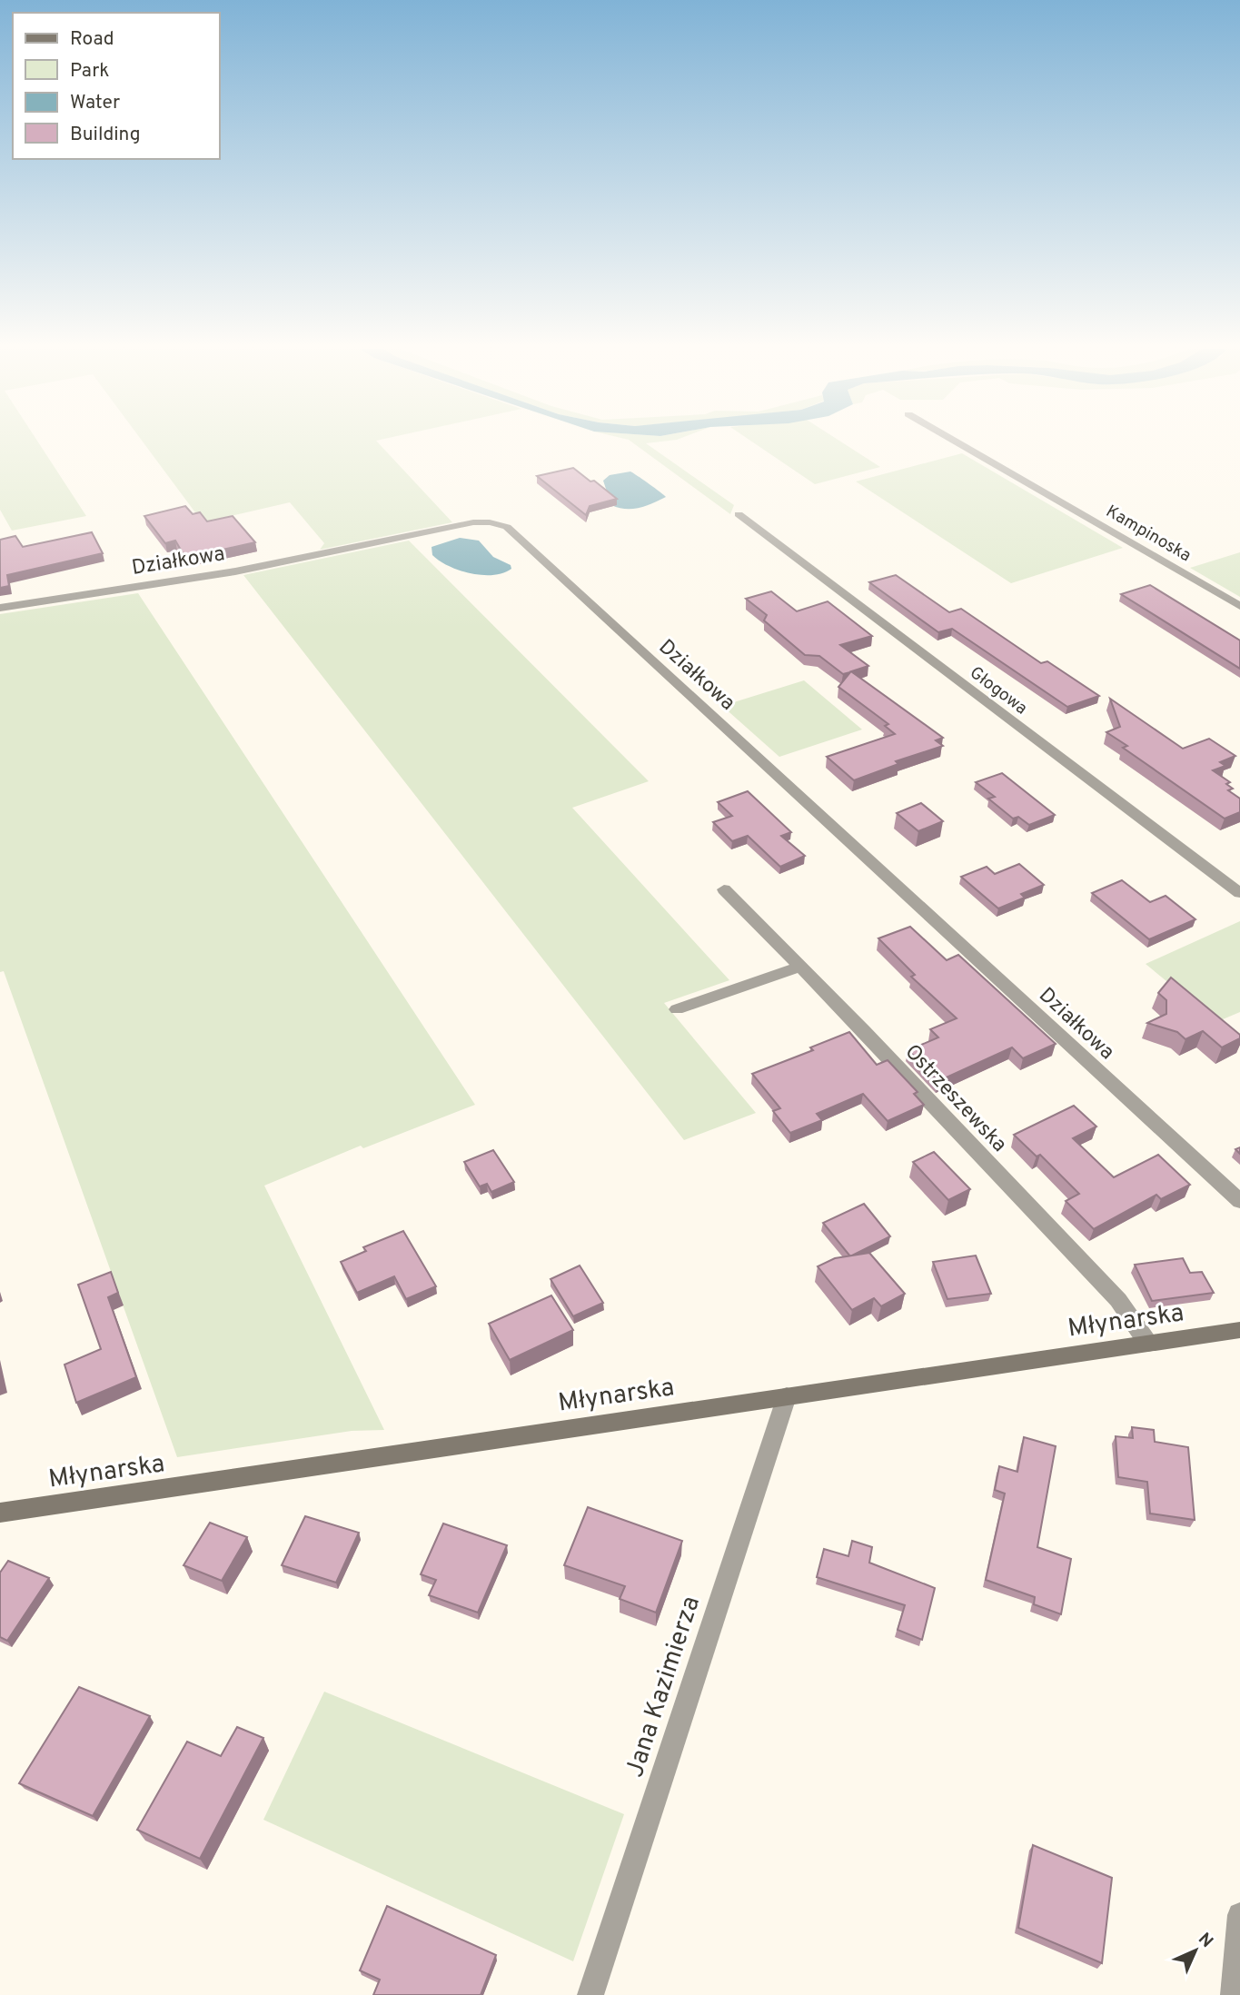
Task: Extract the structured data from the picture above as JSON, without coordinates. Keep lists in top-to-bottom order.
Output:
{
  "streets": {
    "street": [
      "Kampinoska",
      "Działkowa",
      "Głogowa",
      "Ostrzeszewska",
      "Młynarska",
      "Jana Kazimierza"
    ]
  },
  "crossings": [
    ["Ostrzeszewska", "Młynarska"],
    ["Młynarska", "Jana Kazimierza"]
  ],
  "legend": [
    "Road",
    "Park",
    "Water",
    "Building"
  ],
  "north": "top right"
}
